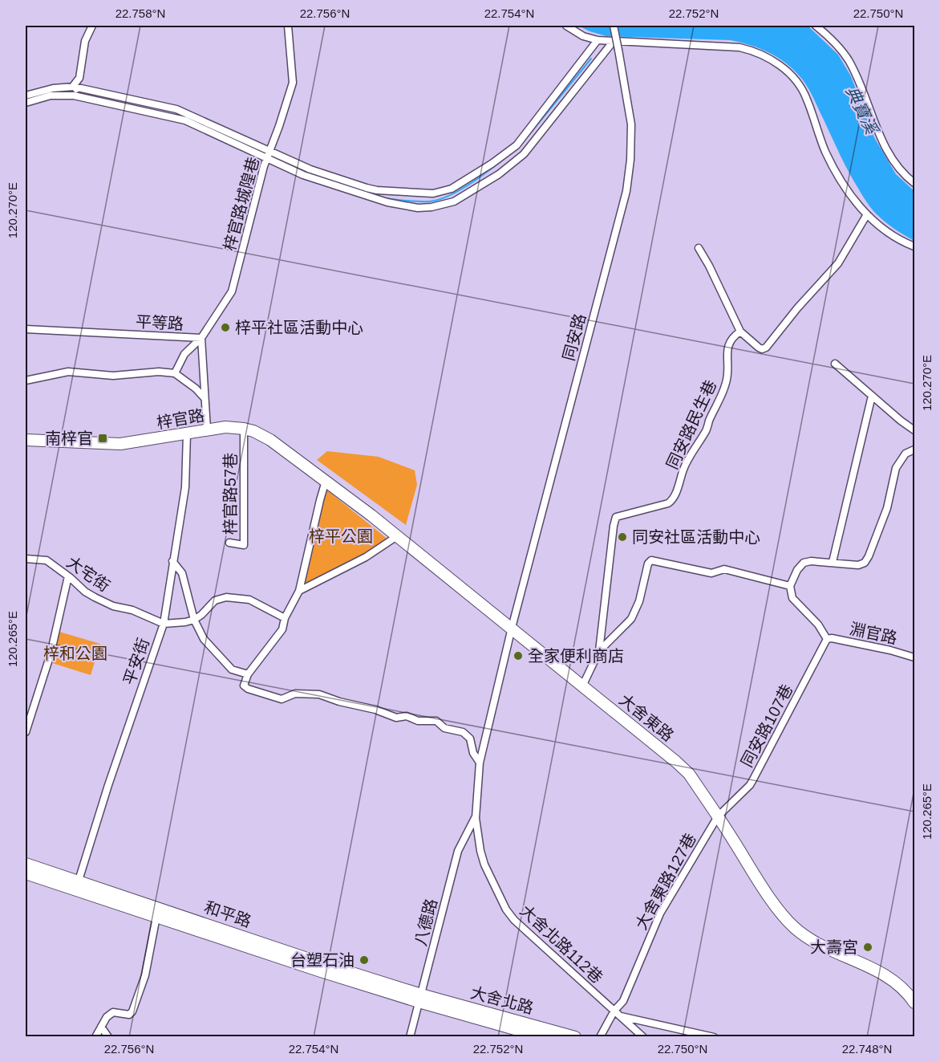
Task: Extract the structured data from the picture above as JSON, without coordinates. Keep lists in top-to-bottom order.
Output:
{
  "streets": {
    "main road": [
      "梓官路",
      "大舍東路",
      "和平路",
      "大舍北路"
    ],
    "street": [
      "梓官路城隍巷",
      "平等路",
      "同安路",
      "同安路民生巷",
      "梓官路57巷",
      "大宅街",
      "淵官路",
      "平安街",
      "同安路107巷",
      "大舍東路127巷",
      "八德路",
      "大舍北路112巷"
    ]
  },
  "crossings": [
    ["梓官路城隍巷", "平等路"],
    ["平等路", "梓官路"],
    ["同安路", "大舍東路"],
    ["同安路", "大舍北路112巷"],
    ["梓官路", "梓官路57巷"],
    ["梓官路", "平安街"],
    ["梓官路", "大舍東路"],
    ["大宅街", "平安街"],
    ["淵官路", "同安路107巷"],
    ["平安街", "和平路"],
    ["大舍東路", "同安路107巷"],
    ["大舍東路", "大舍東路127巷"],
    ["大舍東路", "大舍北路112巷"],
    ["同安路107巷", "大舍東路127巷"],
    ["大舍東路127巷", "大舍北路112巷"],
    ["和平路", "八德路"],
    ["和平路", "大舍北路"],
    ["八德路", "大舍北路112巷"],
    ["八德路", "大舍北路"]
  ],
  "water": ["典寶溪"],
  "parks": ["梓平公園", "梓和公園"],
  "places": {
    "other": [
      "梓平社區活動中心",
      "同安社區活動中心",
      "全家便利商店",
      "大壽宮",
      "台塑石油"
    ],
    "transit": ["南梓官"]
  },
  "coordinates": [
    "22.758°N",
    "22.756°N",
    "22.754°N",
    "22.752°N",
    "22.750°N",
    "120.270°E",
    "120.265°E",
    "22.748°N"
  ]
}
